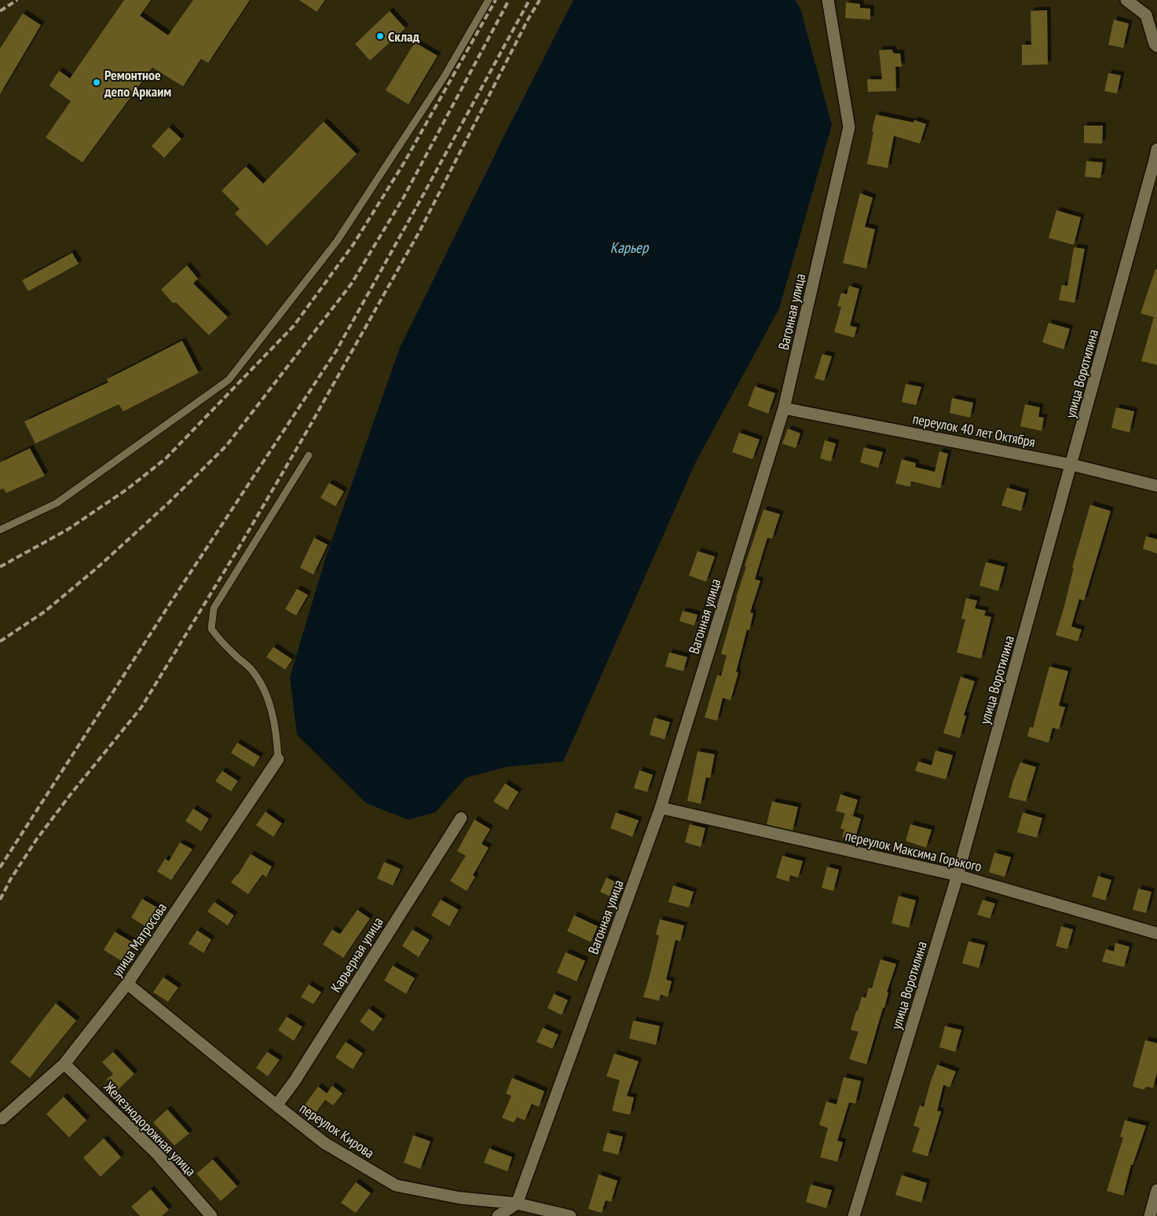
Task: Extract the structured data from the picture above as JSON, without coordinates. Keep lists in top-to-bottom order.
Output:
{
  "streets": {
    "street": [
      "Вагонная улица",
      "улица Воротилина",
      "переулок 40 лет Октября",
      "переулок Максима Горького",
      "улица Матросова",
      "Карьерная улица",
      "Железнодорожная улица",
      "переулок Кирова"
    ]
  },
  "crossings": [
    ["Вагонная улица", "переулок 40 лет Октября"],
    ["Вагонная улица", "переулок Максима Горького"],
    ["Вагонная улица", "переулок Кирова"],
    ["улица Воротилина", "переулок 40 лет Октября"],
    ["улица Воротилина", "переулок Максима Горького"],
    ["улица Матросова", "Железнодорожная улица"],
    ["улица Матросова", "переулок Кирова"],
    ["Карьерная улица", "переулок Кирова"]
  ],
  "water": ["Карьер"],
  "places": ["Склад", "Ремонтное депо Аркаим"]
}
